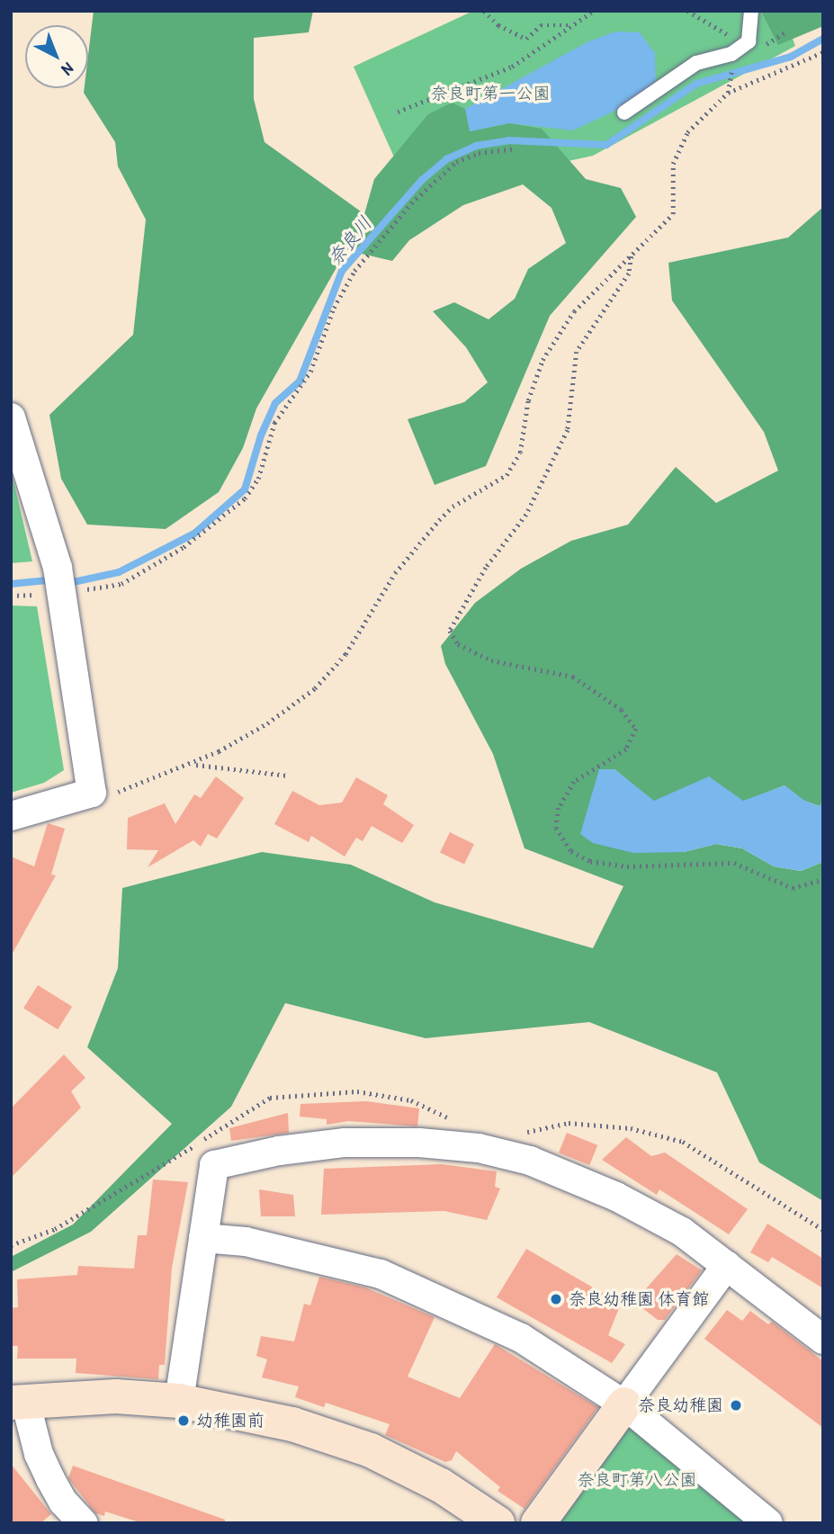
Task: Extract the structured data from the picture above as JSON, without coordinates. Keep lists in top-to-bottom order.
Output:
{
  "water": ["奈良川"],
  "parks": ["奈良町第一公園", "奈良町第八公園"],
  "places": ["奈良幼稚園 体育館", "奈良幼稚園", "幼稚園前"],
  "north": "bottom right"
}
